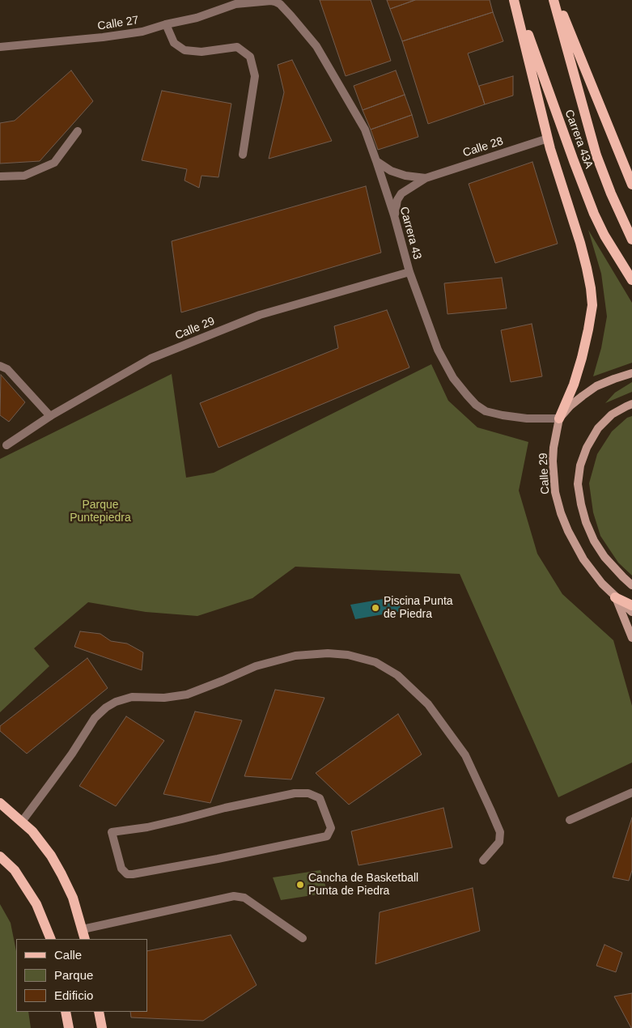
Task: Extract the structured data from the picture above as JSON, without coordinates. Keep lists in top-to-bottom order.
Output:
{
  "streets": {
    "main road": ["Carrera 43A", "Calle 29"],
    "street": ["Calle 27", "Calle 28", "Carrera 43"]
  },
  "crossings": [
    ["Calle 27", "Carrera 43"],
    ["Calle 28", "Carrera 43"],
    ["Carrera 43", "Calle 29"]
  ],
  "parks": ["Parque Puntepiedra"],
  "places": ["Piscina Punta de Piedra", "Cancha de Basketball Punta de Piedra"],
  "legend": ["Calle", "Parque", "Edificio"]
}
